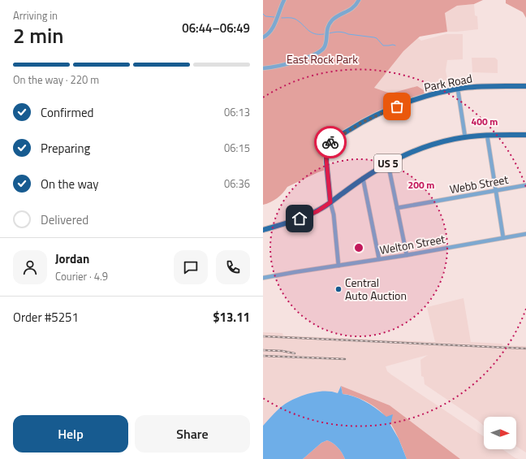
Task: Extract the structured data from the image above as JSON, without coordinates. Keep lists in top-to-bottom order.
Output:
{
  "streets": {
    "main road": ["Park Road", "US 5"],
    "street": ["Webb Street", "Welton Street"]
  },
  "crossings": [
    ["Park Road", "US 5"]
  ],
  "parks": ["East Rock Park"],
  "places": ["Central Auto Auction"],
  "north": "right",
  "page": {
    "heading": ["2 min", "Arriving in", "06:44–06:49"],
    "panel": [
      "Jordan",
      "Courier · 4.9",
      "Order #5251",
      "$13.11"
    ],
    "bar": "On the way · 220 m",
    "list": [
      ["Confirmed", "06:13"],
      ["Preparing", "06:15"],
      ["On the way", "06:36"],
      "Delivered"
    ],
    "buttons": ["Help", "Share"]
  },
  "rings": ["400 m", "200 m"]
}
